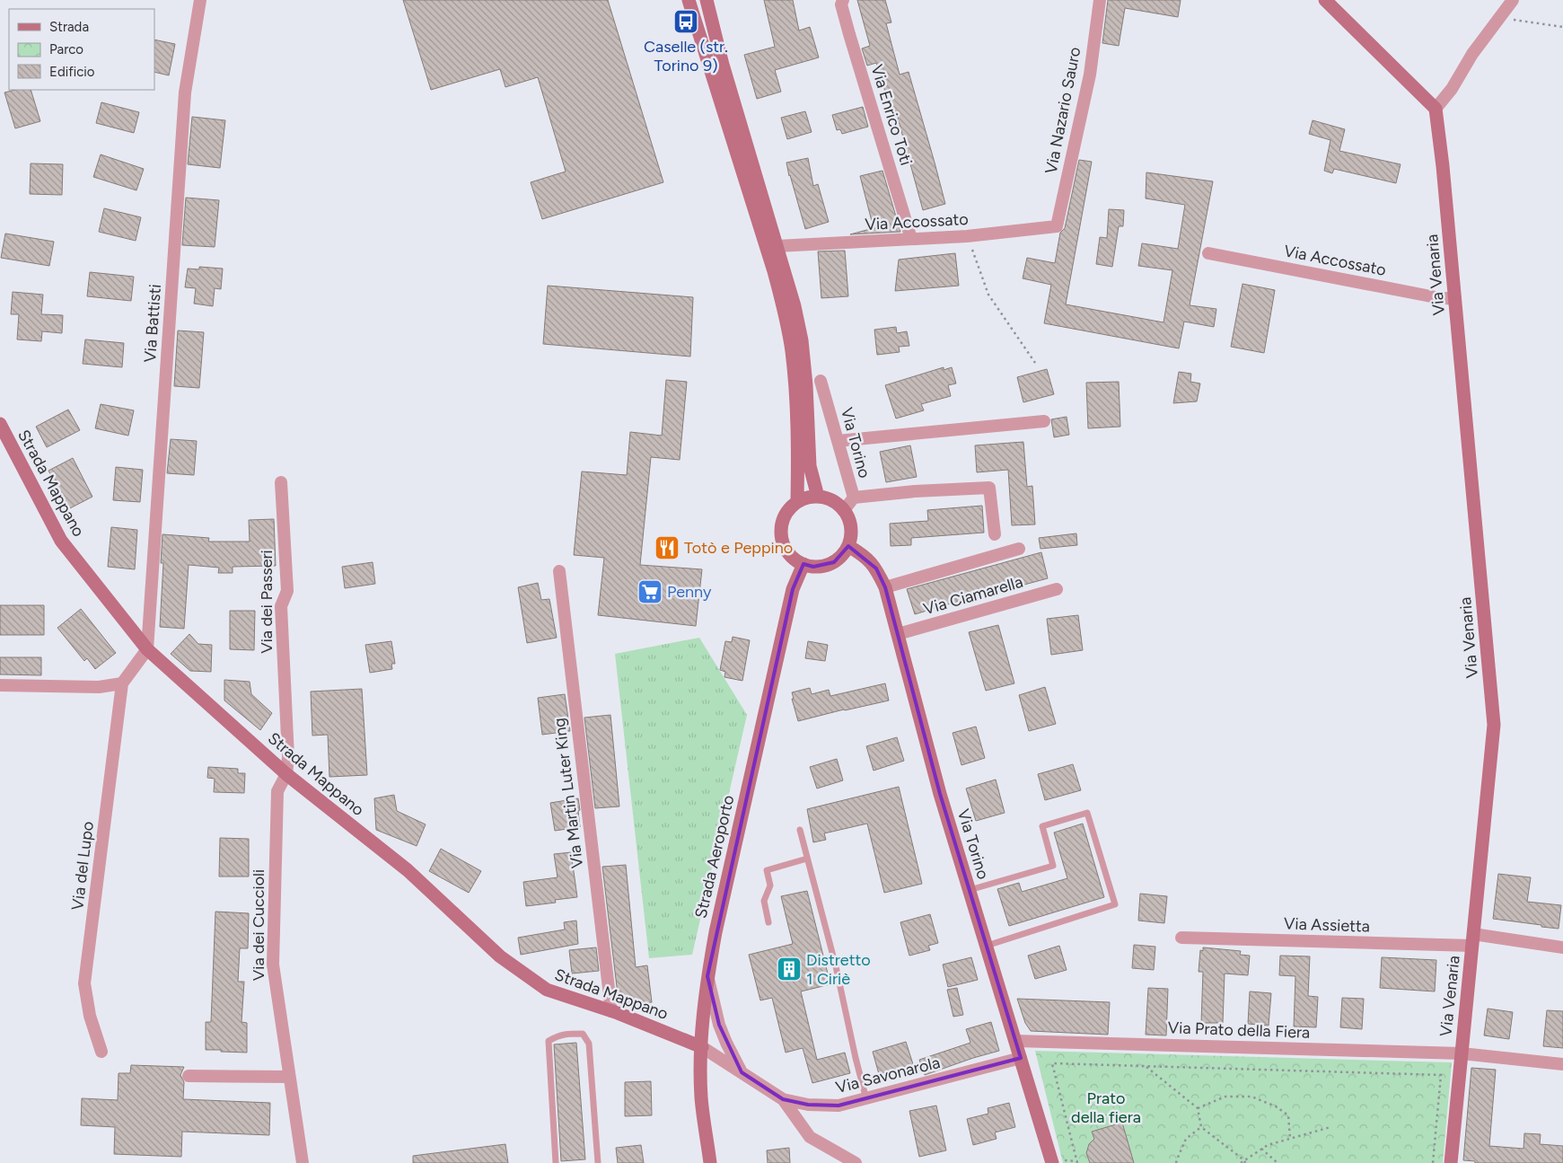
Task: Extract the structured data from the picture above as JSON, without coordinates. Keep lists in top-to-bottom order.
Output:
{
  "streets": {
    "street": [
      "Via Nazario Sauro",
      "Via Enrico Toti",
      "Via Accossato",
      "Via Venaria",
      "Via Battisti",
      "Via Torino",
      "Strada Mappano",
      "Via Ciamarella",
      "Via dei Passeri",
      "Via Martin Luter King",
      "Strada Aeroporto",
      "Via del Lupo",
      "Via dei Cuccioli",
      "Via Assietta",
      "Via Prato della Fiera",
      "Via Savonarola"
    ]
  },
  "crossings": [
    ["Via Nazario Sauro", "Via Accossato"],
    ["Via Enrico Toti", "Via Accossato"],
    ["Via Accossato", "Via Venaria"],
    ["Via Venaria", "Via Assietta"],
    ["Via Venaria", "Via Prato della Fiera"],
    ["Via Battisti", "Strada Mappano"],
    ["Via Battisti", "Via del Lupo"],
    ["Via Torino", "Via Ciamarella"],
    ["Via Torino", "Strada Aeroporto"],
    ["Via Torino", "Via Prato della Fiera"],
    ["Via Torino", "Via Savonarola"],
    ["Strada Mappano", "Via dei Passeri"],
    ["Strada Mappano", "Via Martin Luter King"],
    ["Strada Mappano", "Strada Aeroporto"],
    ["Strada Mappano", "Via del Lupo"],
    ["Strada Mappano", "Via dei Cuccioli"],
    ["Strada Mappano", "Via Savonarola"],
    ["Via dei Passeri", "Via dei Cuccioli"],
    ["Strada Aeroporto", "Via Savonarola"]
  ],
  "parks": ["Prato della fiera"],
  "places": {
    "bus stop": ["Caselle (str. Torino 9)"],
    "restaurant": ["Totò e Peppino"],
    "supermarket": ["Penny"],
    "building": ["Distretto 1 Ciriè"]
  },
  "legend": ["Strada", "Parco", "Edificio"]
}
